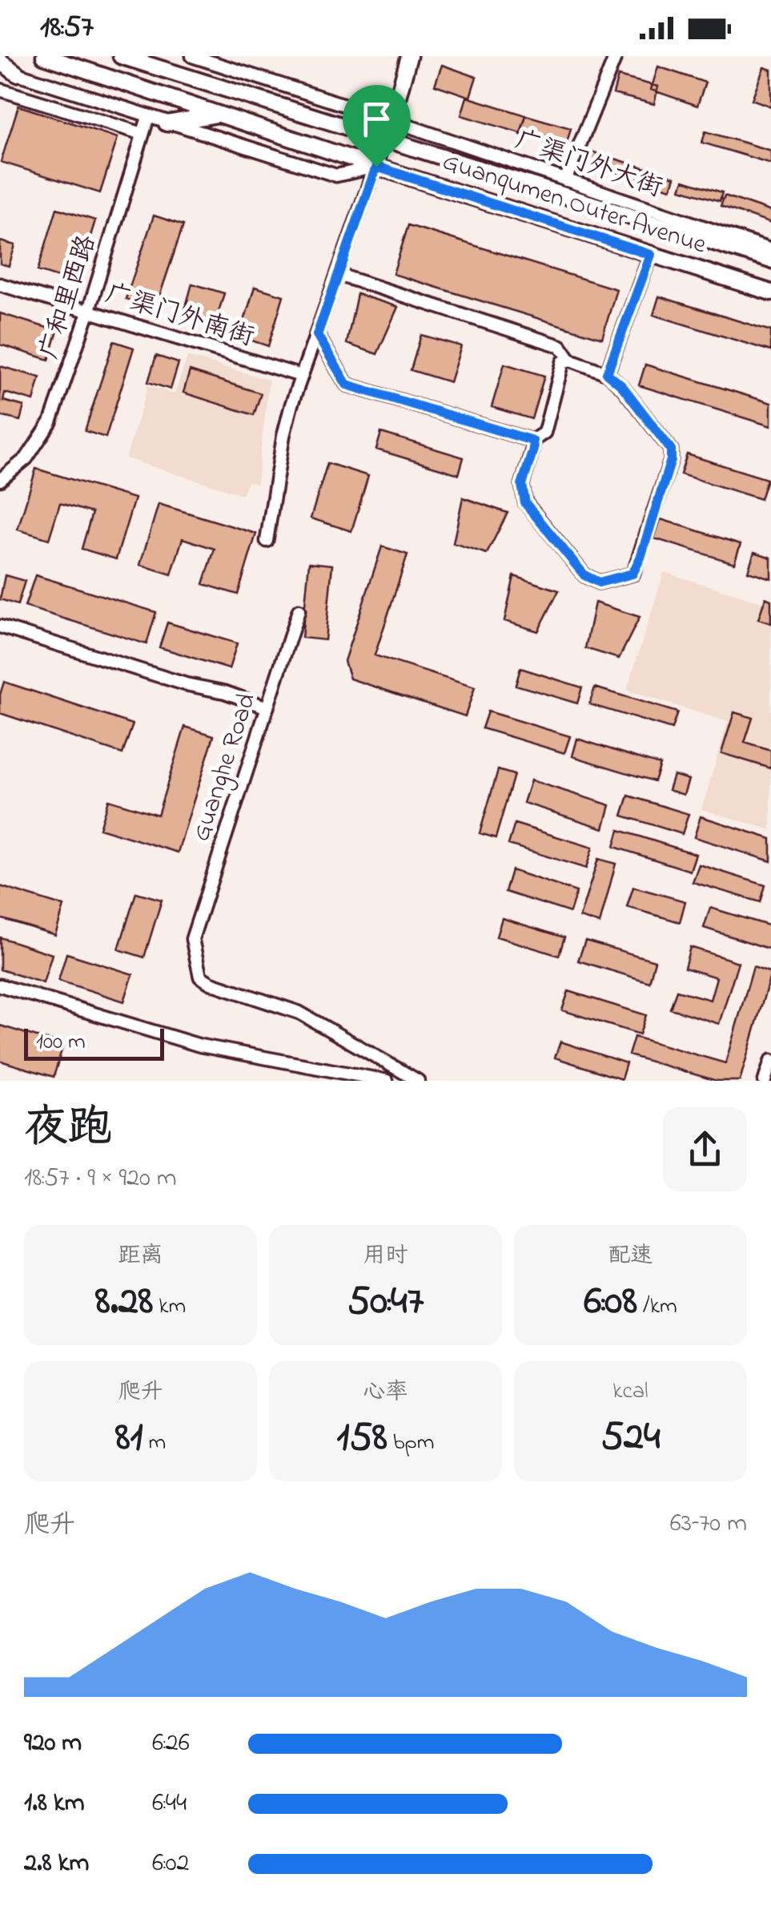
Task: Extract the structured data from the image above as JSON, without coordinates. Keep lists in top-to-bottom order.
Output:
{
  "streets": {
    "main road": ["Guanqumen Outer Avenue"],
    "street": [
      "广渠门外大街",
      "广和里西路",
      "广渠门外南街",
      "Guanghe Road"
    ]
  },
  "crossings": [
    ["广和里西路", "广渠门外南街"]
  ],
  "scale_bar": "100 m",
  "page": {
    "status": "18:57",
    "scale": "100 m",
    "heading": ["夜跑", "18:57 · 9 × 920 m"],
    "stats": [
      ["距离", "8.28 km"],
      ["用时", "50:47"],
      ["配速", "6:08 /km"],
      ["爬升", "81 m"],
      ["心率", "158 bpm"],
      ["kcal", "524"]
    ],
    "chart": ["爬升", "63–70 m"],
    "list": [
      {
        "name": "920 m",
        "note": "6:26"
      },
      {
        "name": "1.8 km",
        "note": "6:44"
      },
      {
        "name": "2.8 km",
        "note": "6:02"
      }
    ]
  }
}
